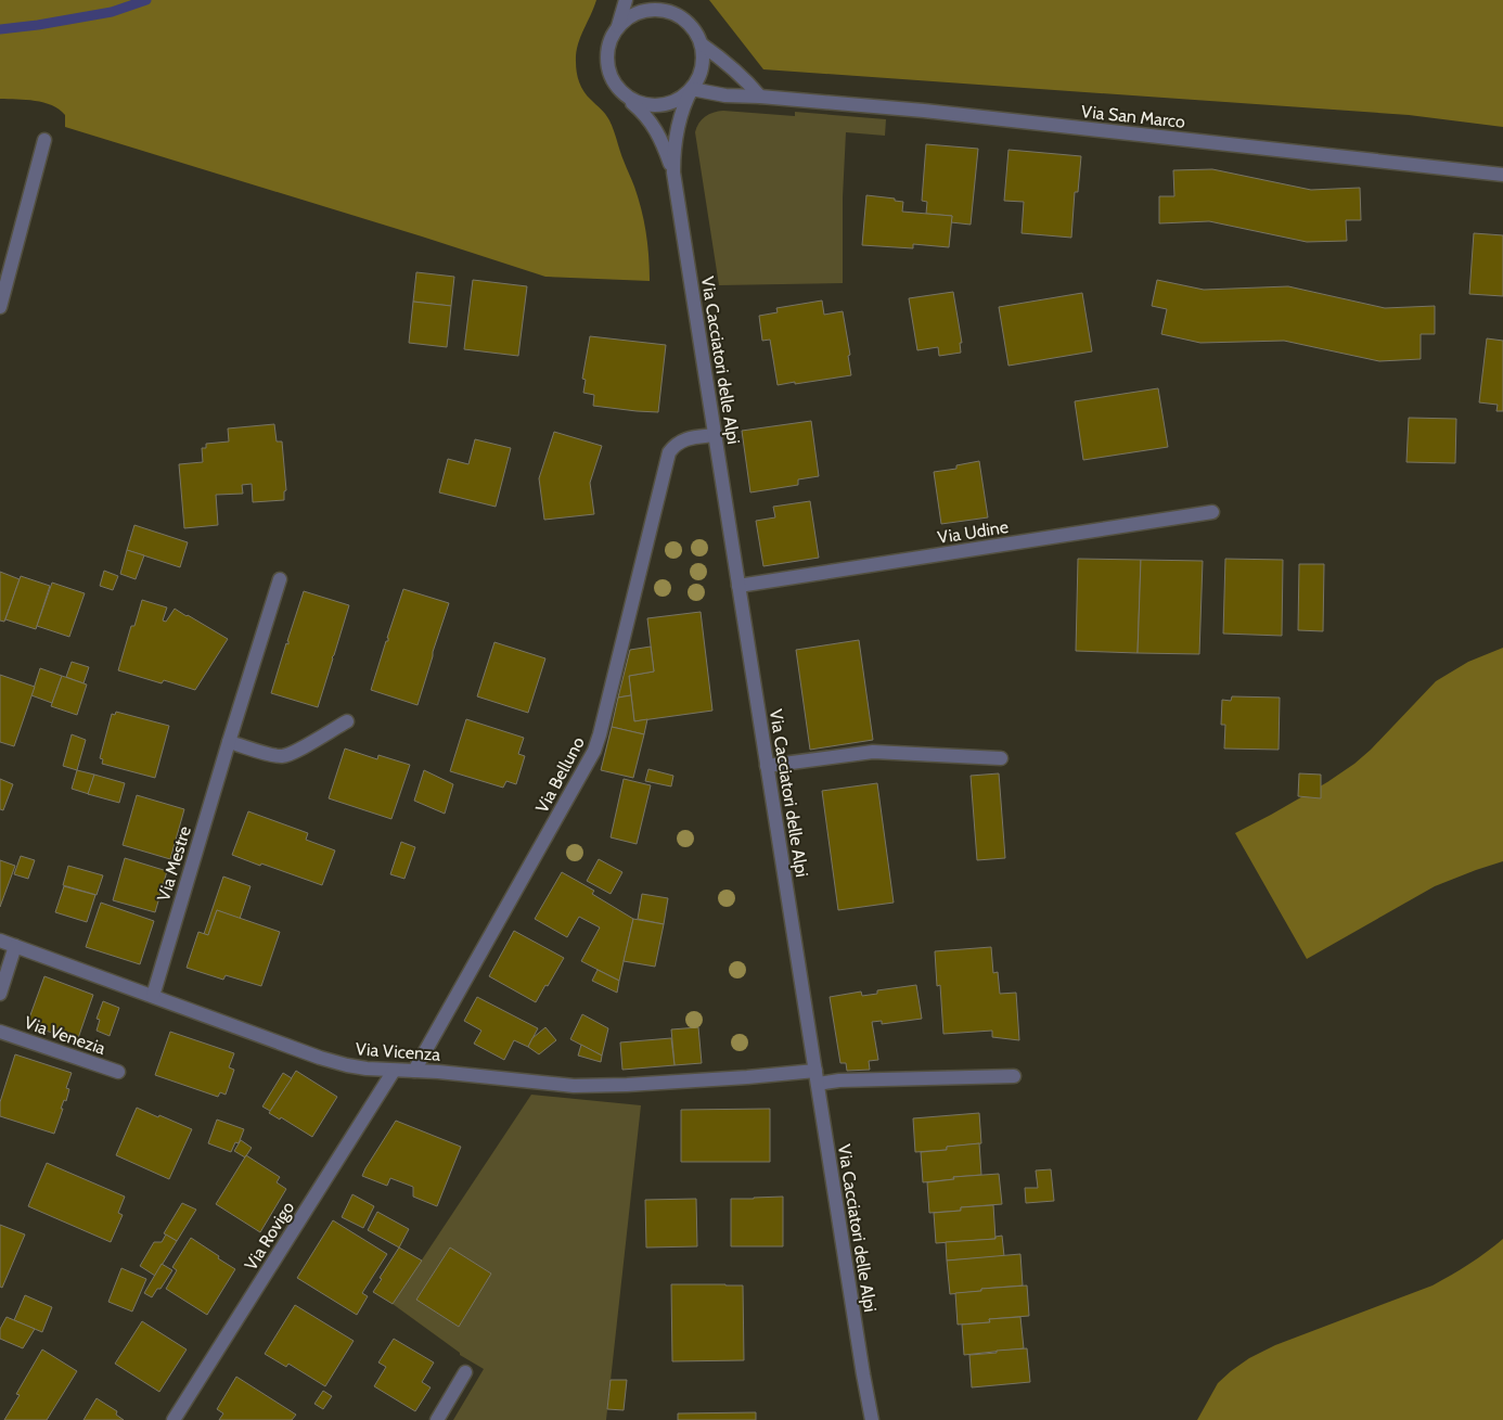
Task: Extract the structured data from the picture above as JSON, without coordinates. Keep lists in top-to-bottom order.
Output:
{
  "streets": {
    "street": [
      "Via San Marco",
      "Via Cacciatori delle Alpi",
      "Via Udine",
      "Via Belluno",
      "Via Mestre",
      "Via Venezia",
      "Via Vicenza",
      "Via Rovigo"
    ]
  },
  "crossings": [
    ["Via San Marco", "Via Cacciatori delle Alpi"],
    ["Via Cacciatori delle Alpi", "Via Udine"],
    ["Via Cacciatori delle Alpi", "Via Belluno"],
    ["Via Cacciatori delle Alpi", "Via Vicenza"],
    ["Via Belluno", "Via Vicenza"],
    ["Via Mestre", "Via Vicenza"],
    ["Via Vicenza", "Via Rovigo"]
  ]
}
